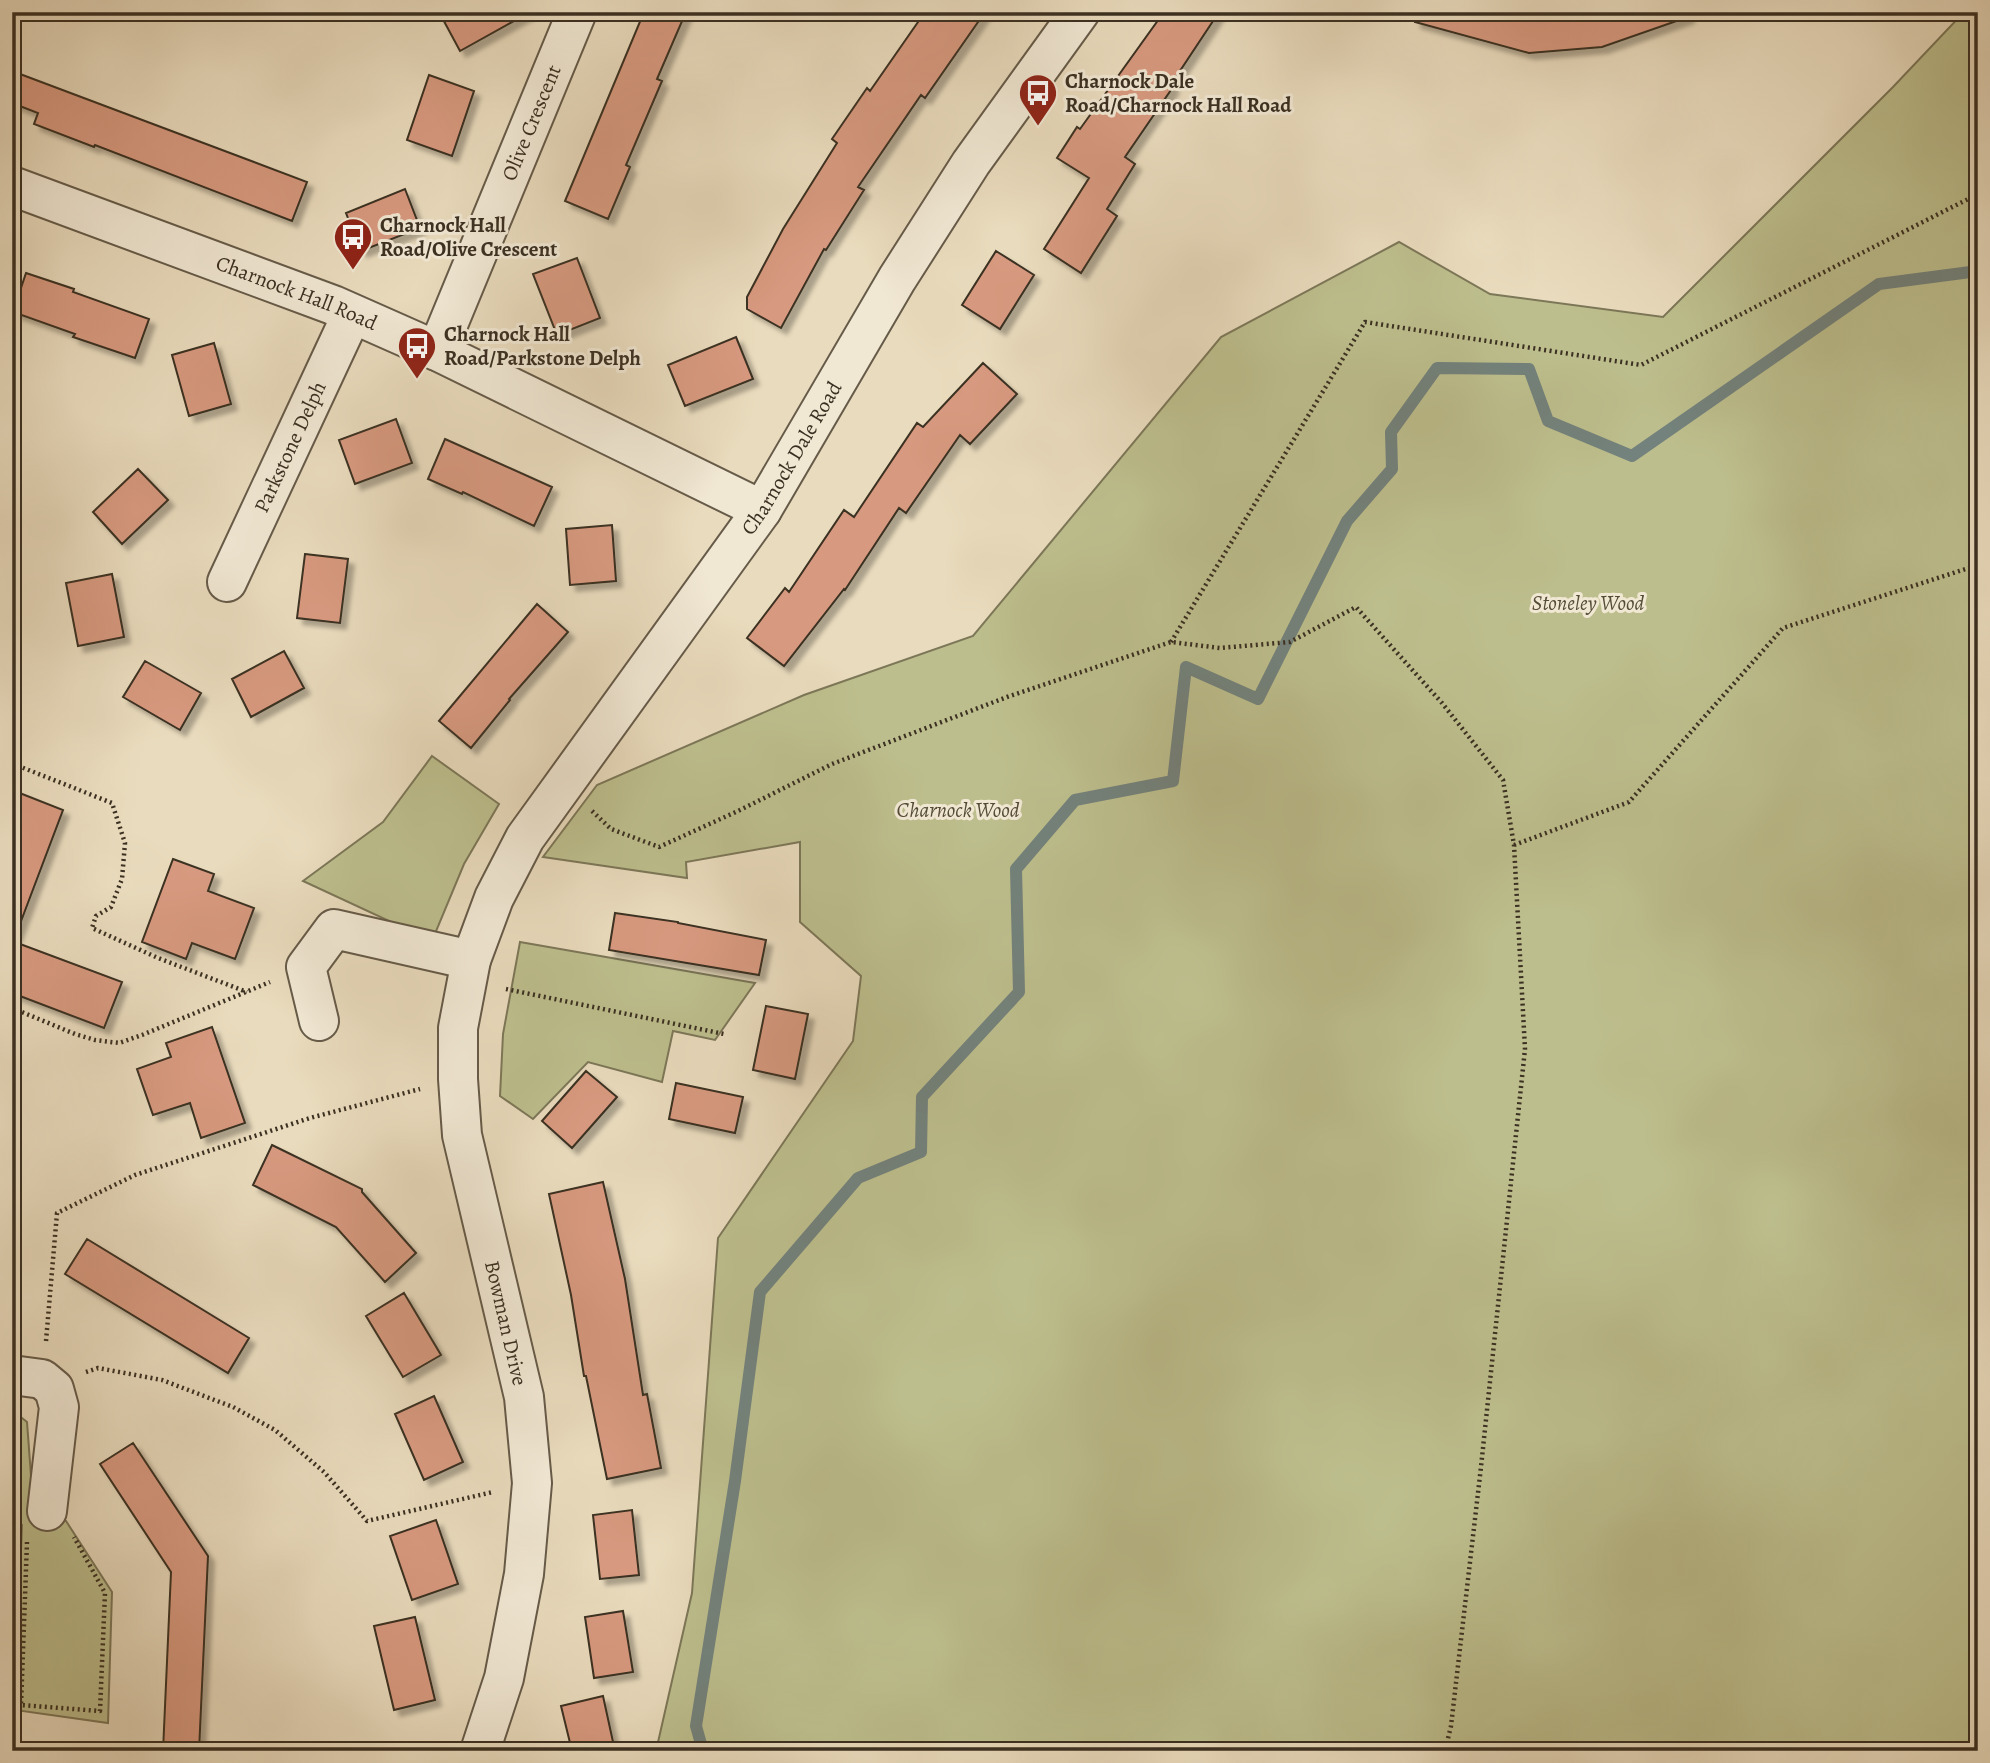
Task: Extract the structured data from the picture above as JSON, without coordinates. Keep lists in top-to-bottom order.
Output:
{
  "streets": {
    "street": [
      "Olive Crescent",
      "Charnock Hall Road",
      "Parkstone Delph",
      "Charnock Dale Road",
      "Bowman Drive"
    ]
  },
  "crossings": [
    ["Olive Crescent", "Charnock Hall Road"],
    ["Charnock Hall Road", "Parkstone Delph"],
    ["Charnock Hall Road", "Charnock Dale Road"],
    ["Charnock Dale Road", "Bowman Drive"]
  ],
  "parks": ["Stoneley Wood", "Charnock Wood"],
  "places": {
    "bus stop": ["Charnock Dale Road/Charnock Hall Road", "Charnock Hall Road/Olive Crescent", "Charnock Hall Road/Parkstone Delph"]
  }
}
